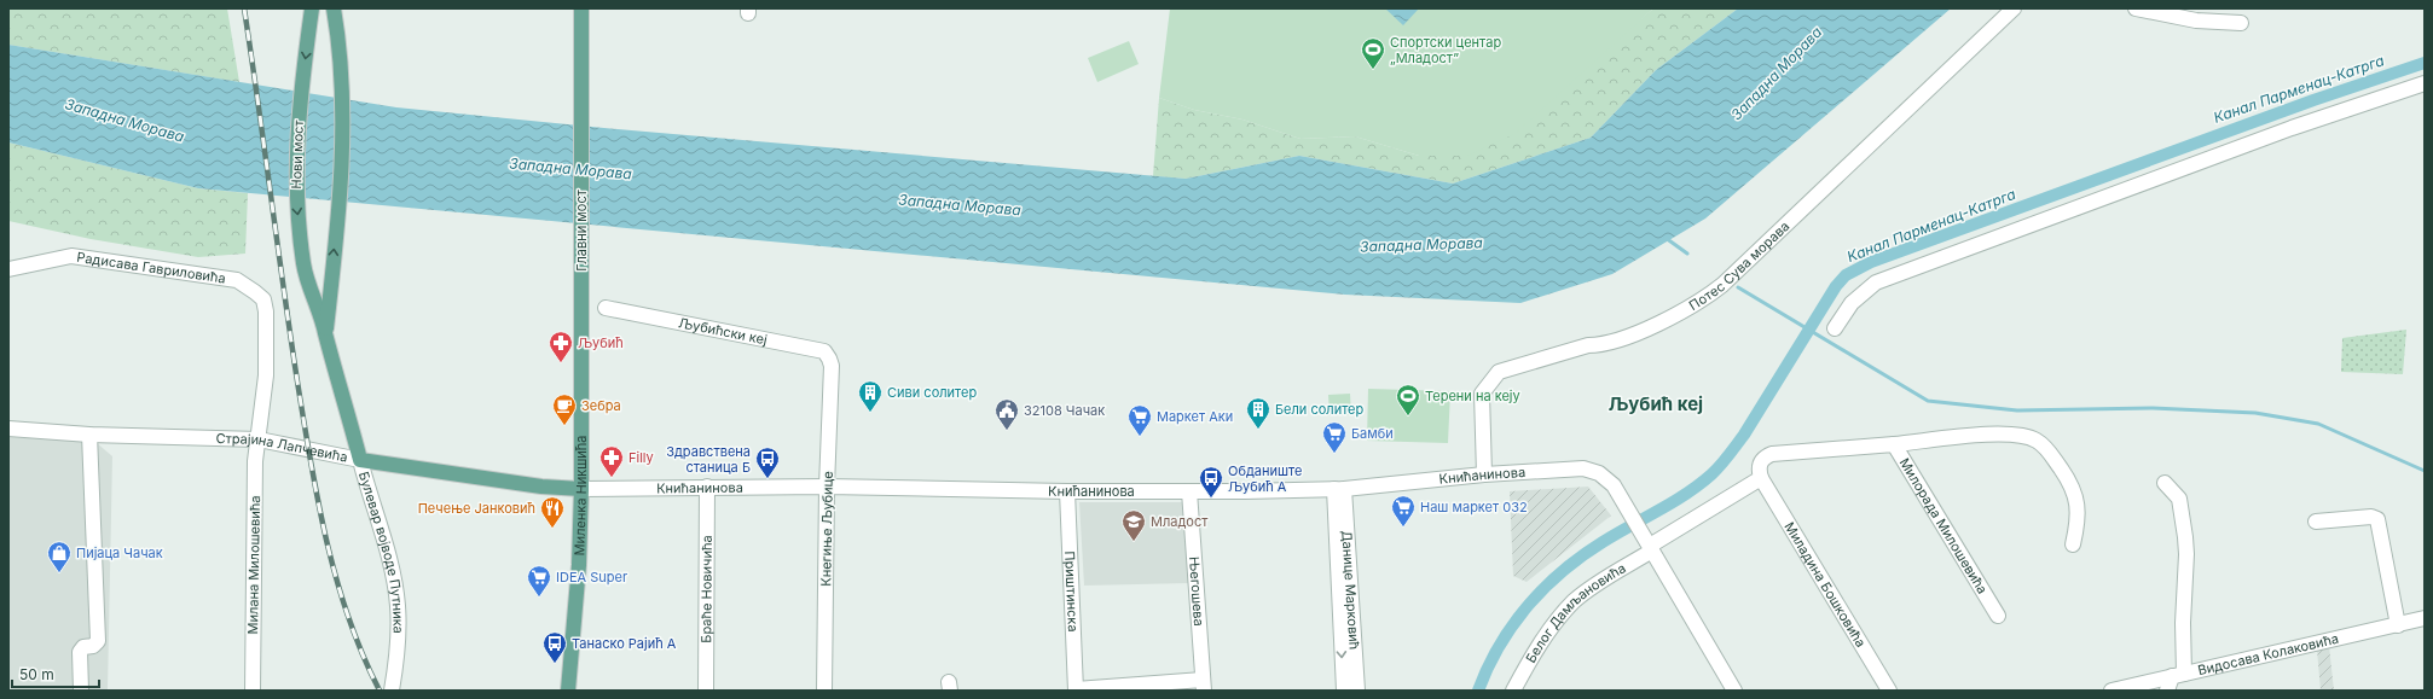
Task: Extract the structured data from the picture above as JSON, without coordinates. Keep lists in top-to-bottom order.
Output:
{
  "streets": {
    "main road": [
      "Нови мост",
      "Главни мост",
      "Страјина Лапчевића",
      "Миленка Никшића",
      "Булевар војводе Путника"
    ],
    "street": [
      "Потес Сува морава",
      "Радисава Гавриловића",
      "Љубићски кеј",
      "Книћанинова",
      "Милорада Милошевића",
      "Кнегиње Љубице",
      "Милана Милошевића",
      "Миладина Бошковића",
      "Браће Новичића",
      "Данице Марковић",
      "Приштинска",
      "Његошева",
      "Белог Дамљановића",
      "Видосава Колаковића"
    ]
  },
  "crossings": [
    ["Нови мост", "Булевар војводе Путника"],
    ["Главни мост", "Миленка Никшића"],
    ["Потес Сува морава", "Книћанинова"],
    ["Радисава Гавриловића", "Страјина Лапчевића"],
    ["Радисава Гавриловића", "Милана Милошевића"],
    ["Љубићски кеј", "Кнегиње Љубице"],
    ["Страјина Лапчевића", "Книћанинова"],
    ["Страјина Лапчевића", "Миленка Никшића"],
    ["Страјина Лапчевића", "Булевар војводе Путника"],
    ["Страјина Лапчевића", "Милана Милошевића"],
    ["Книћанинова", "Миленка Никшића"],
    ["Книћанинова", "Кнегиње Љубице"],
    ["Книћанинова", "Браће Новичића"],
    ["Книћанинова", "Данице Марковић"],
    ["Книћанинова", "Приштинска"],
    ["Книћанинова", "Његошева"],
    ["Книћанинова", "Белог Дамљановића"],
    ["Миладина Бошковића", "Белог Дамљановића"]
  ],
  "one_way": ["Нови мост", "Булевар војводе Путника"],
  "districts": ["Љубић кеј"],
  "water": ["Западна Морава", "Канал Парменац-Катрга"],
  "places": {
    "sports": ["Спортски центар „Младост”", "Терени на кеју"],
    "pharmacy": ["Љубић", "Filly"],
    "building": ["Сиви солитер", "Бели солитер"],
    "cafe": ["Зебра"],
    "public building": ["32108 Чачак"],
    "supermarket": [
      "Маркет Аки",
      "Бамби",
      "Наш маркет 032",
      "IDEA Super"
    ],
    "bus stop": ["Здравствена станица Б", "Обданиште Љубић А", "Танаско Рајић А"],
    "restaurant": ["Печење Јанковић"],
    "school or university": ["Младост"],
    "shop": ["Пијаца Чачак"]
  },
  "scale_bar": "50 m"
}
